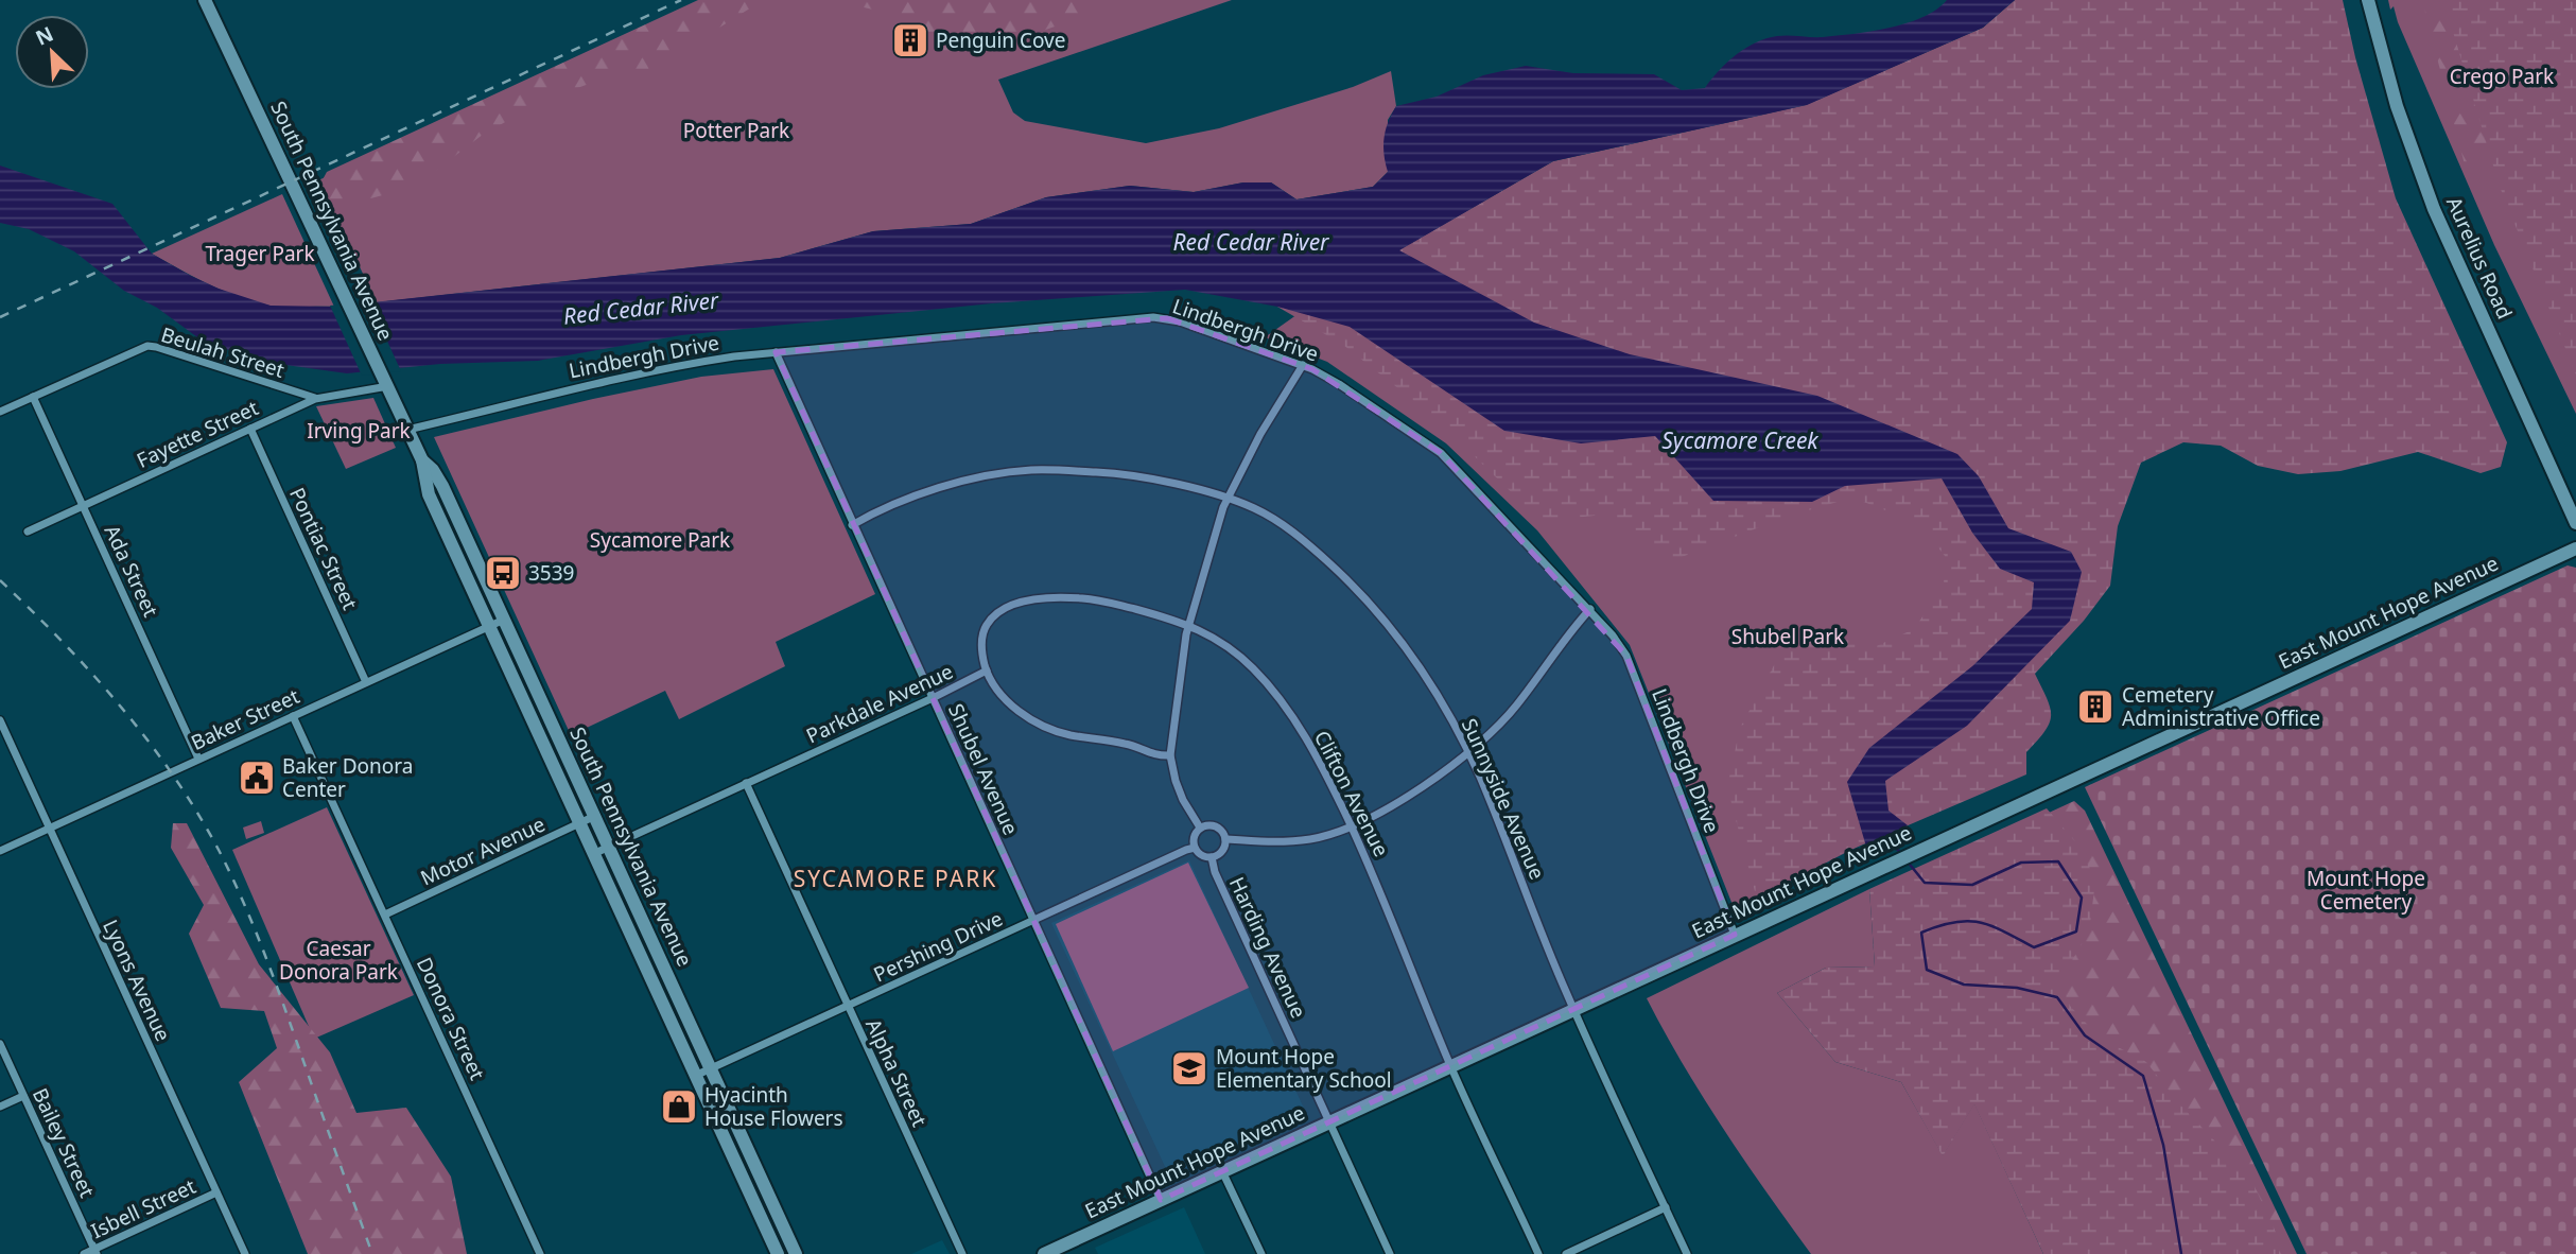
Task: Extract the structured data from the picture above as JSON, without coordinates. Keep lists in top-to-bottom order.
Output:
{
  "streets": {
    "main road": ["South Pennsylvania Avenue", "Aurelius Road", "East Mount Hope Avenue"],
    "street": [
      "Lindbergh Drive",
      "Beulah Street",
      "Fayette Street",
      "Pontiac Street",
      "Ada Street",
      "Parkdale Avenue",
      "Baker Street",
      "Shubel Avenue",
      "Clifton Avenue",
      "Sunnyside Avenue",
      "Motor Avenue",
      "Pershing Drive",
      "Harding Avenue",
      "Lyons Avenue",
      "Donora Street",
      "Alpha Street",
      "Bailey Street",
      "Isbell Street"
    ]
  },
  "crossings": [
    ["South Pennsylvania Avenue", "Lindbergh Drive"],
    ["South Pennsylvania Avenue", "Fayette Street"],
    ["South Pennsylvania Avenue", "Parkdale Avenue"],
    ["South Pennsylvania Avenue", "Baker Street"],
    ["South Pennsylvania Avenue", "Motor Avenue"],
    ["South Pennsylvania Avenue", "Pershing Drive"],
    ["Lindbergh Drive", "East Mount Hope Avenue"],
    ["Lindbergh Drive", "Shubel Avenue"],
    ["Beulah Street", "Fayette Street"],
    ["Beulah Street", "Ada Street"],
    ["Fayette Street", "Pontiac Street"],
    ["Fayette Street", "Ada Street"],
    ["Pontiac Street", "Baker Street"],
    ["Ada Street", "Baker Street"],
    ["East Mount Hope Avenue", "Shubel Avenue"],
    ["East Mount Hope Avenue", "Clifton Avenue"],
    ["East Mount Hope Avenue", "Sunnyside Avenue"],
    ["East Mount Hope Avenue", "Harding Avenue"],
    ["Parkdale Avenue", "Shubel Avenue"],
    ["Parkdale Avenue", "Clifton Avenue"],
    ["Parkdale Avenue", "Alpha Street"],
    ["Baker Street", "Lyons Avenue"],
    ["Baker Street", "Donora Street"],
    ["Shubel Avenue", "Sunnyside Avenue"],
    ["Shubel Avenue", "Pershing Drive"],
    ["Motor Avenue", "Donora Street"],
    ["Pershing Drive", "Harding Avenue"],
    ["Pershing Drive", "Alpha Street"],
    ["Lyons Avenue", "Isbell Street"],
    ["Bailey Street", "Isbell Street"]
  ],
  "districts": ["SYCAMORE PARK"],
  "water": ["Red Cedar River", "Sycamore Creek"],
  "parks": [
    "Crego Park",
    "Potter Park",
    "Trager Park",
    "Irving Park",
    "Sycamore Park",
    "Shubel Park",
    "Mount Hope Cemetery",
    "Caesar Donora Park"
  ],
  "places": {
    "building": ["Penguin Cove", "Cemetery Administrative Office"],
    "bus stop": ["3539"],
    "public building": ["Baker Donora Center"],
    "school or university": ["Mount Hope Elementary School"],
    "shop": ["Hyacinth House Flowers"]
  },
  "north": "top left"
}
